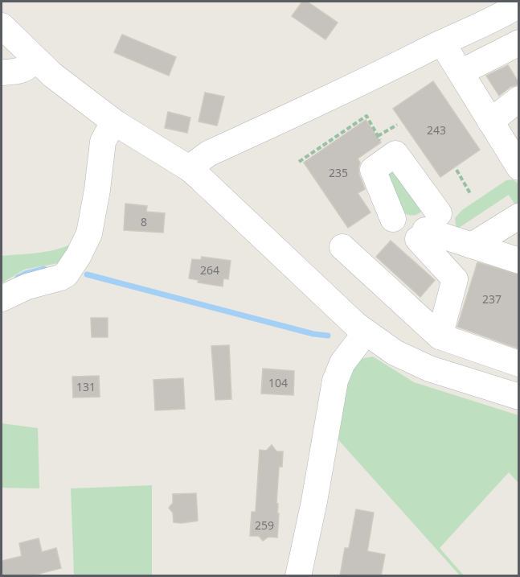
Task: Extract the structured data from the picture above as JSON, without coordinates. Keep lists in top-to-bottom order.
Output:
{
  "house_numbers": [
    "243",
    "235",
    "8",
    "264",
    "237",
    "104",
    "131",
    "259"
  ]
}
